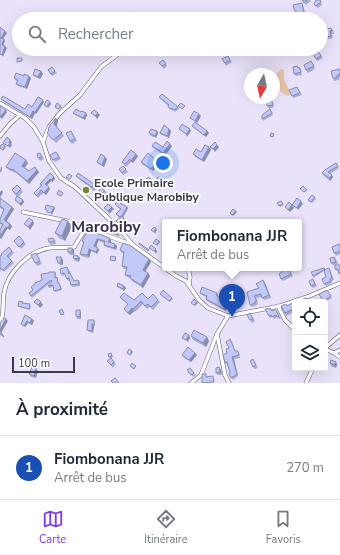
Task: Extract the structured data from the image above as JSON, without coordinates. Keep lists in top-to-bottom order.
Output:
{
  "districts": ["Marobiby"],
  "places": ["Ecole Primaire Publique Marobiby"],
  "scale_bar": "100 m",
  "north": "bottom",
  "page": {
    "search": "Rechercher",
    "popup": ["Fiombonana JJR", "Arrêt de bus"],
    "pins": "1",
    "scale": "100 m",
    "heading": "À proximité",
    "list": [
      {
        "mark": "1",
        "name": "Fiombonana JJR",
        "note": "Arrêt de bus",
        "value": "270 m"
      }
    ],
    "nav": ["Carte", "Itinéraire", "Favoris"]
  }
}
